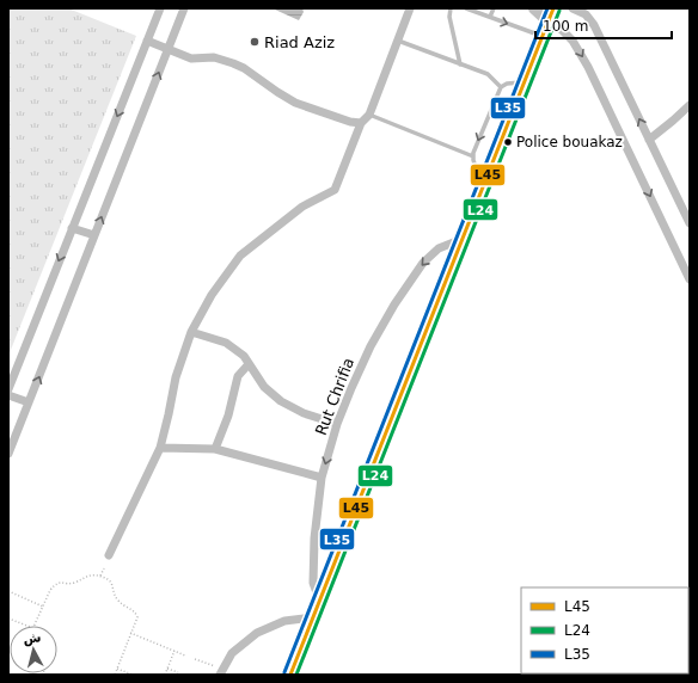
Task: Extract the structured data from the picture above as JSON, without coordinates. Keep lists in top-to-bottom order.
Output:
{
  "streets": {
    "street": ["Rut Chrifia"]
  },
  "one_way": ["Rut Chrifia"],
  "places": ["Riad Aziz", "Police bouakaz"],
  "lines": ["transit line L45", "transit line L35", "transit line L24"],
  "legend": ["L45", "L24", "L35"],
  "scale_bar": "100 m",
  "north": "top"
}
